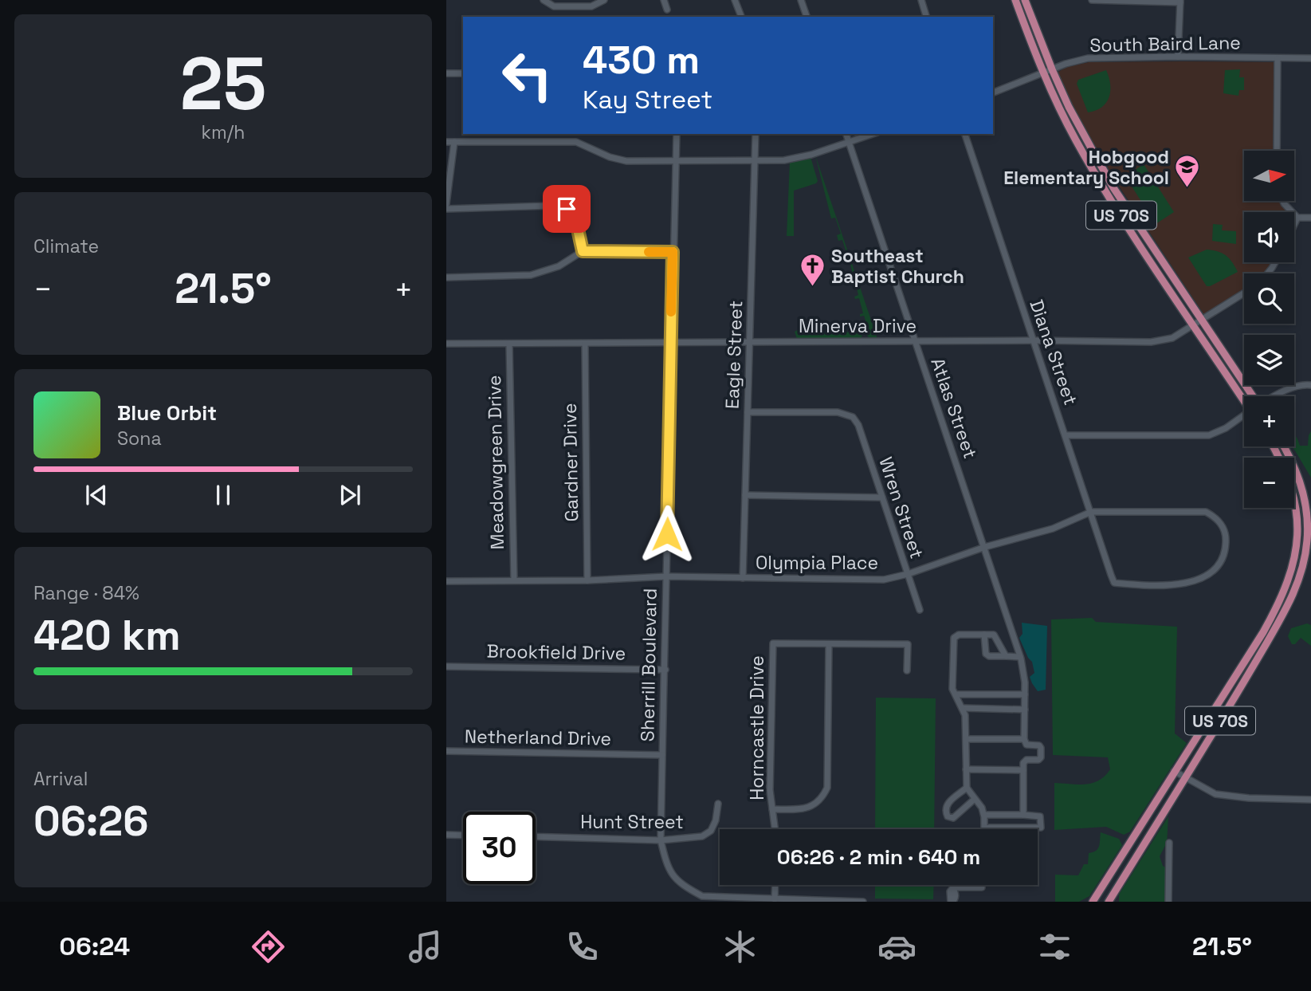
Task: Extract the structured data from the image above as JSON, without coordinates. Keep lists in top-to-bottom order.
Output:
{
  "streets": {
    "main road": ["US 70S"],
    "street": [
      "South Baird Lane",
      "Minerva Drive",
      "Diana Street",
      "Eagle Street",
      "Atlas Street",
      "Meadowgreen Drive",
      "Gardner Drive",
      "Wren Street",
      "Olympia Place",
      "Brookfield Drive",
      "Sherrill Boulevard",
      "Horncastle Drive",
      "Netherland Drive",
      "Hunt Street"
    ]
  },
  "crossings": [
    ["South Baird Lane", "US 70S"],
    ["US 70S", "Minerva Drive"],
    ["Minerva Drive", "Diana Street"],
    ["Minerva Drive", "Eagle Street"],
    ["Minerva Drive", "Atlas Street"],
    ["Minerva Drive", "Meadowgreen Drive"],
    ["Minerva Drive", "Gardner Drive"],
    ["Minerva Drive", "Sherrill Boulevard"],
    ["Diana Street", "Olympia Place"],
    ["Eagle Street", "Wren Street"],
    ["Eagle Street", "Olympia Place"],
    ["Atlas Street", "Olympia Place"],
    ["Meadowgreen Drive", "Olympia Place"],
    ["Gardner Drive", "Olympia Place"],
    ["Wren Street", "Olympia Place"],
    ["Olympia Place", "Sherrill Boulevard"],
    ["Brookfield Drive", "Sherrill Boulevard"],
    ["Sherrill Boulevard", "Netherland Drive"],
    ["Sherrill Boulevard", "Hunt Street"]
  ],
  "places": {
    "school or university": ["Hobgood Elementary School"],
    "church": ["Southeast Baptist Church"]
  },
  "north": "right",
  "page": {
    "tile": [
      ["25", "km/h"],
      "Climate",
      ["Range · 84%", "420 km"],
      ["Arrival", "06:26"]
    ],
    "turn": ["430 m", "Kay Street"],
    "map_buttons": ["+", "−"],
    "heat": ["−", "21.5°", "+"],
    "song": ["Blue Orbit", "Sona"],
    "limit": "30",
    "trip": "06:26 · 2 min · 640 m",
    "tabs": ["06:24", "21.5°"]
  }
}
